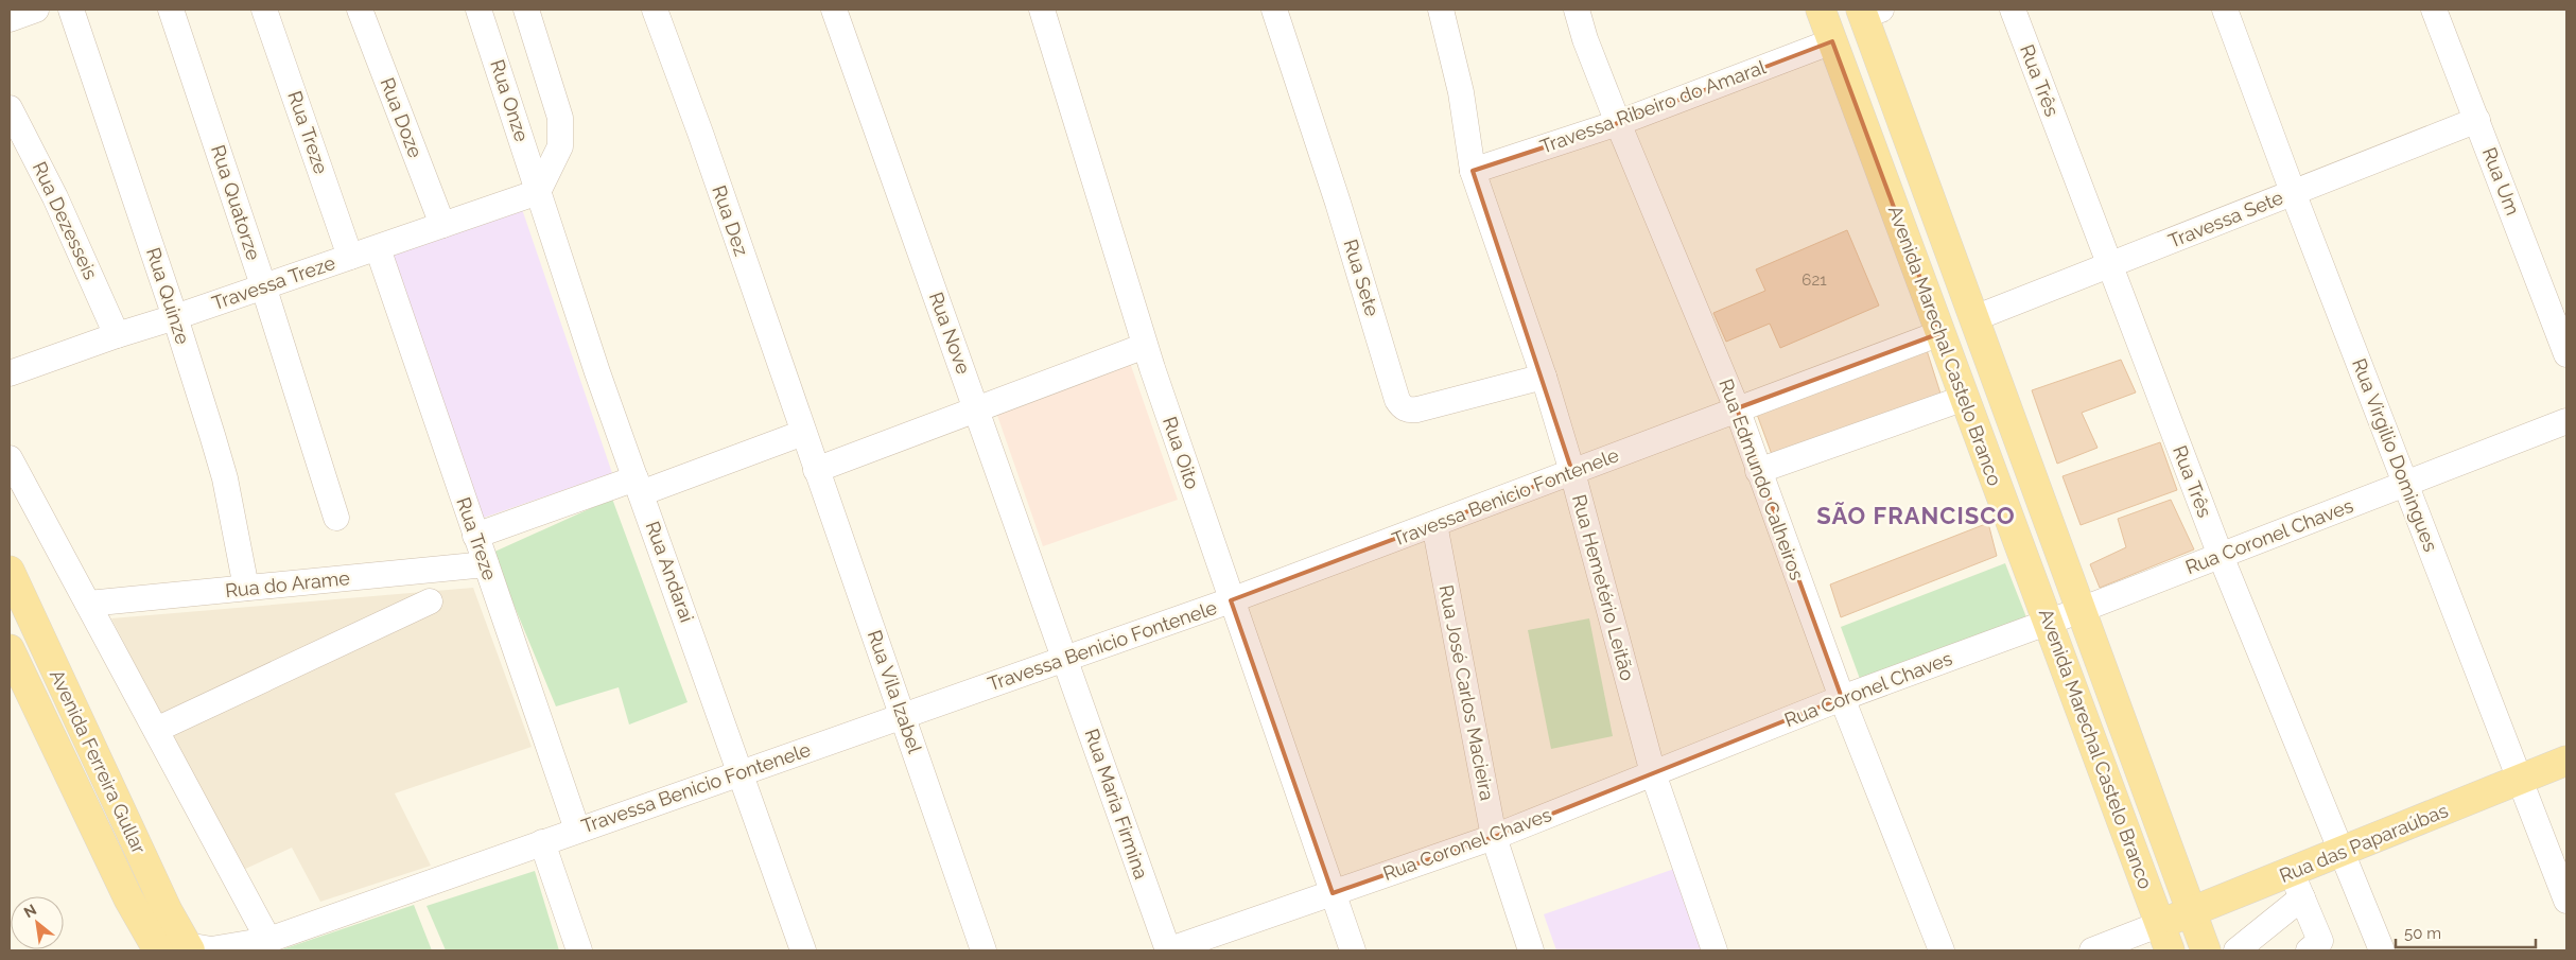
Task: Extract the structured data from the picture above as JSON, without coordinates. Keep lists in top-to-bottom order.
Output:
{
  "streets": {
    "main road": ["Avenida Marechal Castelo Branco", "Avenida Ferreira Gullar", "Rua das Paparaúbas"],
    "street": [
      "Rua Três",
      "Rua Onze",
      "Travessa Ribeiro do Amaral",
      "Rua Doze",
      "Rua Treze",
      "Rua Um",
      "Rua Quatorze",
      "Travessa Sete",
      "Rua Dezesseis",
      "Rua Dez",
      "Rua Sete",
      "Travessa Treze",
      "Rua Quinze",
      "Rua Nove",
      "Rua Oito",
      "Rua Virgilio Domingues",
      "Rua Edmundo Calheiros",
      "Travessa Benicio Fontenele",
      "Rua Coronel Chaves",
      "Rua Andarai",
      "Rua do Arame",
      "Rua Hemetério Leitão",
      "Rua Vila Izabel",
      "Rua José Carlos Macieira",
      "Rua Maria Firmina"
    ]
  },
  "crossings": [
    ["Rua Três", "Travessa Sete"],
    ["Rua Três", "Rua Coronel Chaves"],
    ["Rua Três", "Rua das Paparaúbas"],
    ["Rua Onze", "Travessa Treze"],
    ["Rua Onze", "Rua Andarai"],
    ["Travessa Ribeiro do Amaral", "Avenida Marechal Castelo Branco"],
    ["Travessa Ribeiro do Amaral", "Rua Edmundo Calheiros"],
    ["Travessa Ribeiro do Amaral", "Rua Hemetério Leitão"],
    ["Rua Doze", "Travessa Treze"],
    ["Rua Treze", "Travessa Treze"],
    ["Rua Treze", "Travessa Benicio Fontenele"],
    ["Rua Treze", "Rua do Arame"],
    ["Rua Um", "Travessa Sete"],
    ["Rua Quatorze", "Travessa Treze"],
    ["Travessa Sete", "Avenida Marechal Castelo Branco"],
    ["Travessa Sete", "Rua Virgilio Domingues"],
    ["Rua Dezesseis", "Travessa Treze"],
    ["Rua Dez", "Rua Vila Izabel"],
    ["Rua Sete", "Rua Hemetério Leitão"],
    ["Travessa Treze", "Rua Quinze"],
    ["Travessa Treze", "Rua Andarai"],
    ["Rua Quinze", "Rua do Arame"],
    ["Rua Nove", "Travessa Benicio Fontenele"],
    ["Rua Nove", "Rua Maria Firmina"],
    ["Avenida Marechal Castelo Branco", "Travessa Benicio Fontenele"],
    ["Avenida Marechal Castelo Branco", "Rua Coronel Chaves"],
    ["Avenida Marechal Castelo Branco", "Rua das Paparaúbas"],
    ["Rua Oito", "Travessa Benicio Fontenele"],
    ["Rua Oito", "Rua Coronel Chaves"],
    ["Rua Virgilio Domingues", "Rua Coronel Chaves"],
    ["Rua Virgilio Domingues", "Rua das Paparaúbas"],
    ["Rua Edmundo Calheiros", "Travessa Benicio Fontenele"],
    ["Rua Edmundo Calheiros", "Rua Coronel Chaves"],
    ["Travessa Benicio Fontenele", "Rua Andarai"],
    ["Travessa Benicio Fontenele", "Rua Hemetério Leitão"],
    ["Travessa Benicio Fontenele", "Rua Vila Izabel"],
    ["Travessa Benicio Fontenele", "Rua José Carlos Macieira"],
    ["Travessa Benicio Fontenele", "Avenida Ferreira Gullar"],
    ["Travessa Benicio Fontenele", "Rua Maria Firmina"],
    ["Rua Coronel Chaves", "Rua Hemetério Leitão"],
    ["Rua Coronel Chaves", "Rua José Carlos Macieira"],
    ["Rua Coronel Chaves", "Rua Maria Firmina"]
  ],
  "districts": ["SÃO FRANCISCO"],
  "house_numbers": ["621"],
  "scale_bar": "50 m",
  "north": "top left"
}
